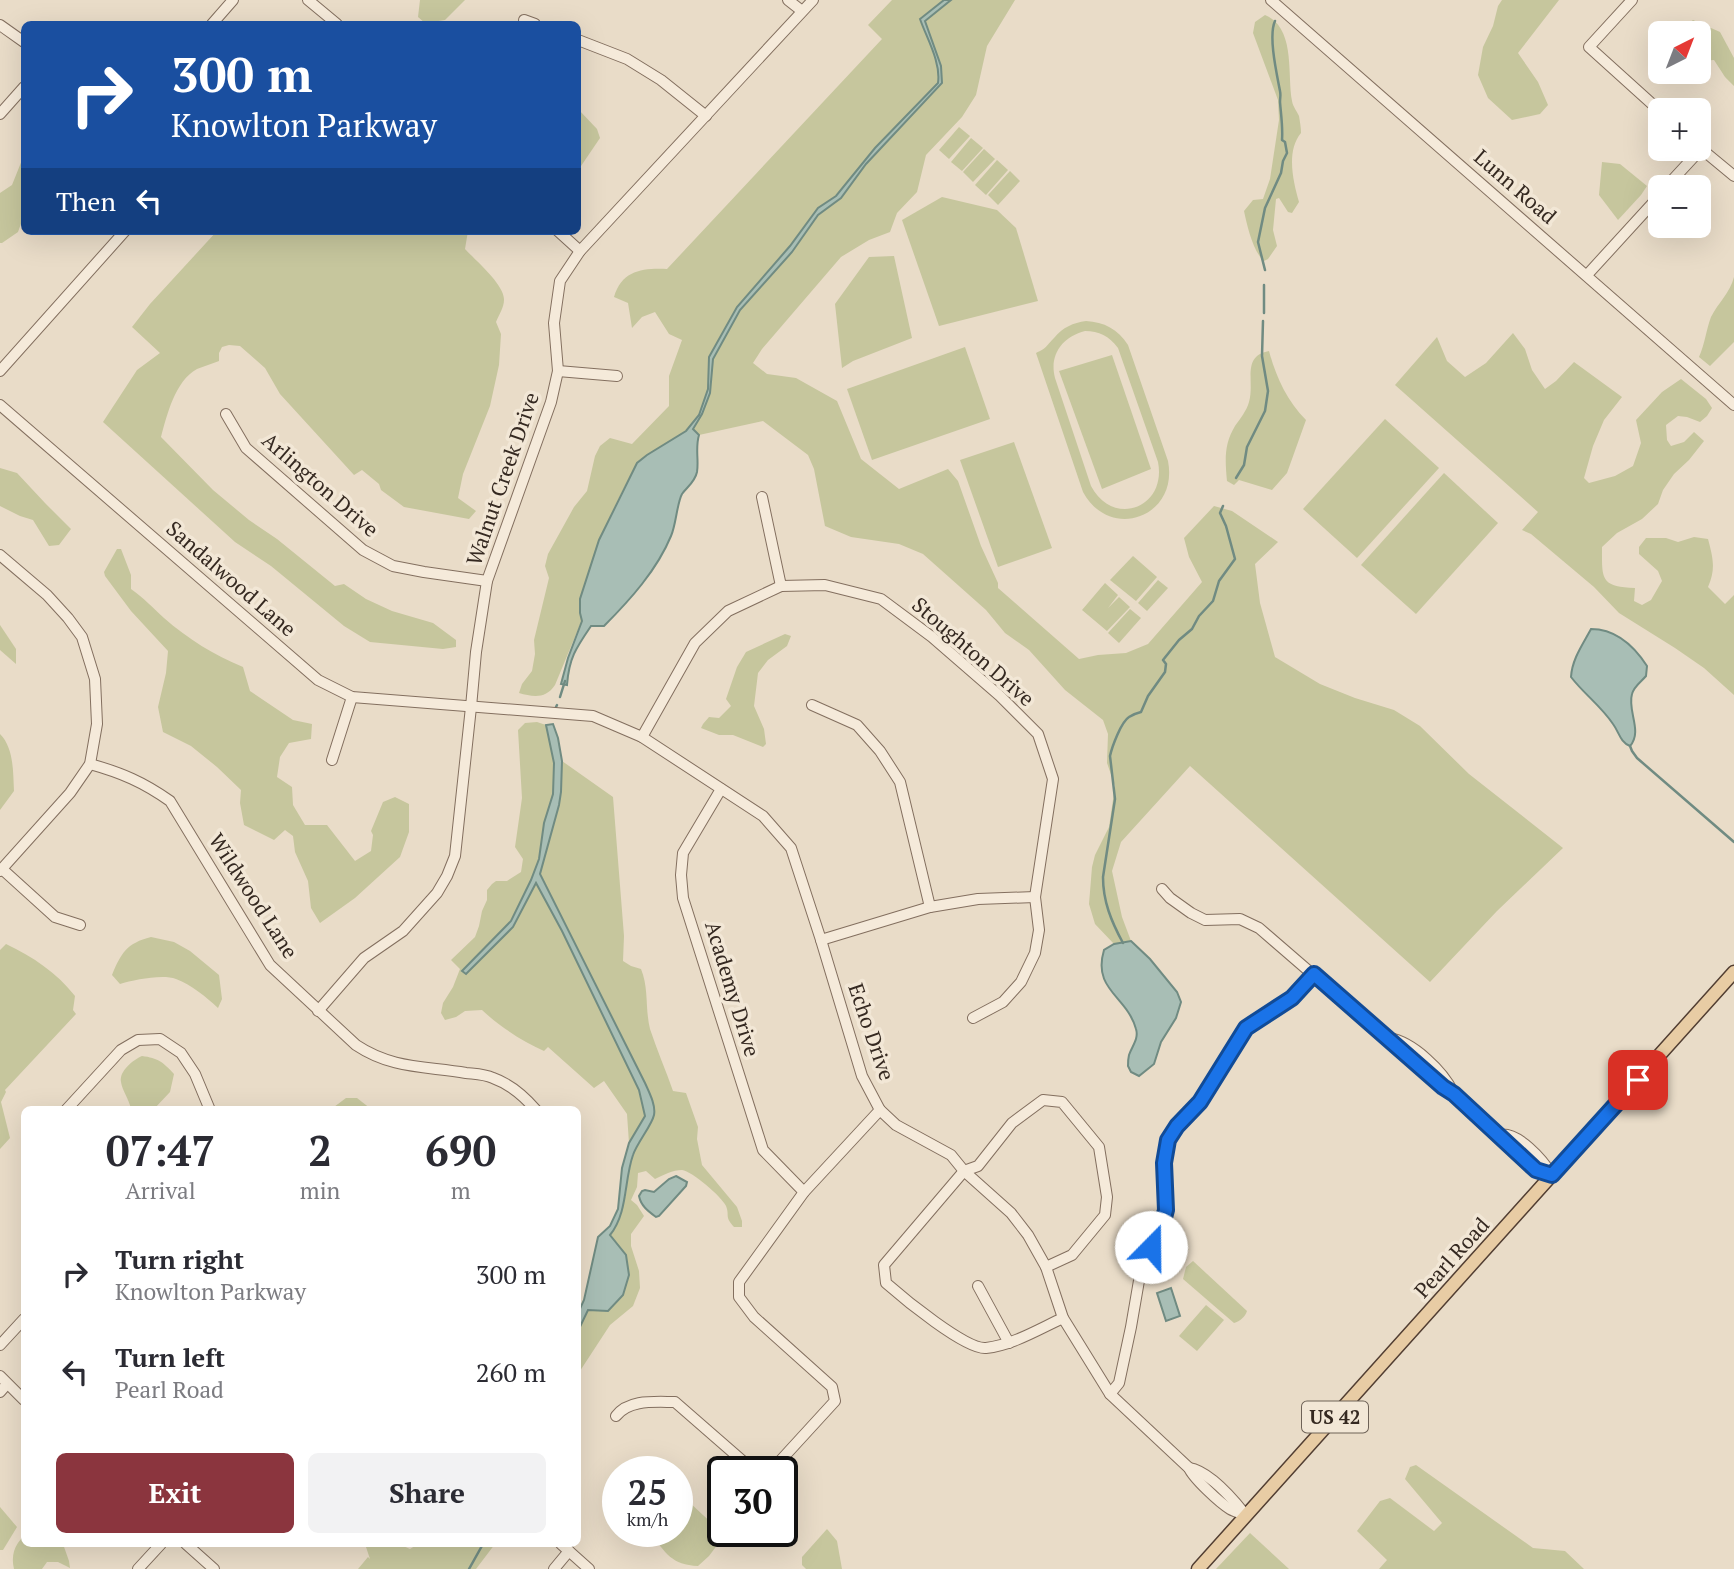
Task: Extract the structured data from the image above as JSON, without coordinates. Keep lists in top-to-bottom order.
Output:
{
  "streets": {
    "main road": ["Pearl Road", "US 42"],
    "street": [
      "Lunn Road",
      "Walnut Creek Drive",
      "Arlington Drive",
      "Sandalwood Lane",
      "Stoughton Drive",
      "Wildwood Lane",
      "Academy Drive",
      "Echo Drive"
    ]
  },
  "crossings": [
    ["Walnut Creek Drive", "Arlington Drive"],
    ["Walnut Creek Drive", "Sandalwood Lane"],
    ["Walnut Creek Drive", "Wildwood Lane"],
    ["Walnut Creek Drive", "Echo Drive"],
    ["Sandalwood Lane", "Echo Drive"],
    ["Stoughton Drive", "Echo Drive"],
    ["Academy Drive", "Echo Drive"],
    ["Echo Drive", "Pearl Road"]
  ],
  "north": "top right",
  "page": {
    "map_buttons": ["+", "−"],
    "turn": ["300 m", "Knowlton Parkway"],
    "then": "Then",
    "eta": [
      "07:47",
      "Arrival",
      "2",
      "min",
      "690",
      "m"
    ],
    "list": [
      {
        "name": "Turn right",
        "note": "Knowlton Parkway",
        "value": "300 m"
      },
      {
        "name": "Turn left",
        "note": "Pearl Road",
        "value": "260 m"
      }
    ],
    "buttons": ["Exit", "Share"],
    "speed": "25 km/h",
    "limit": "30"
  }
}
